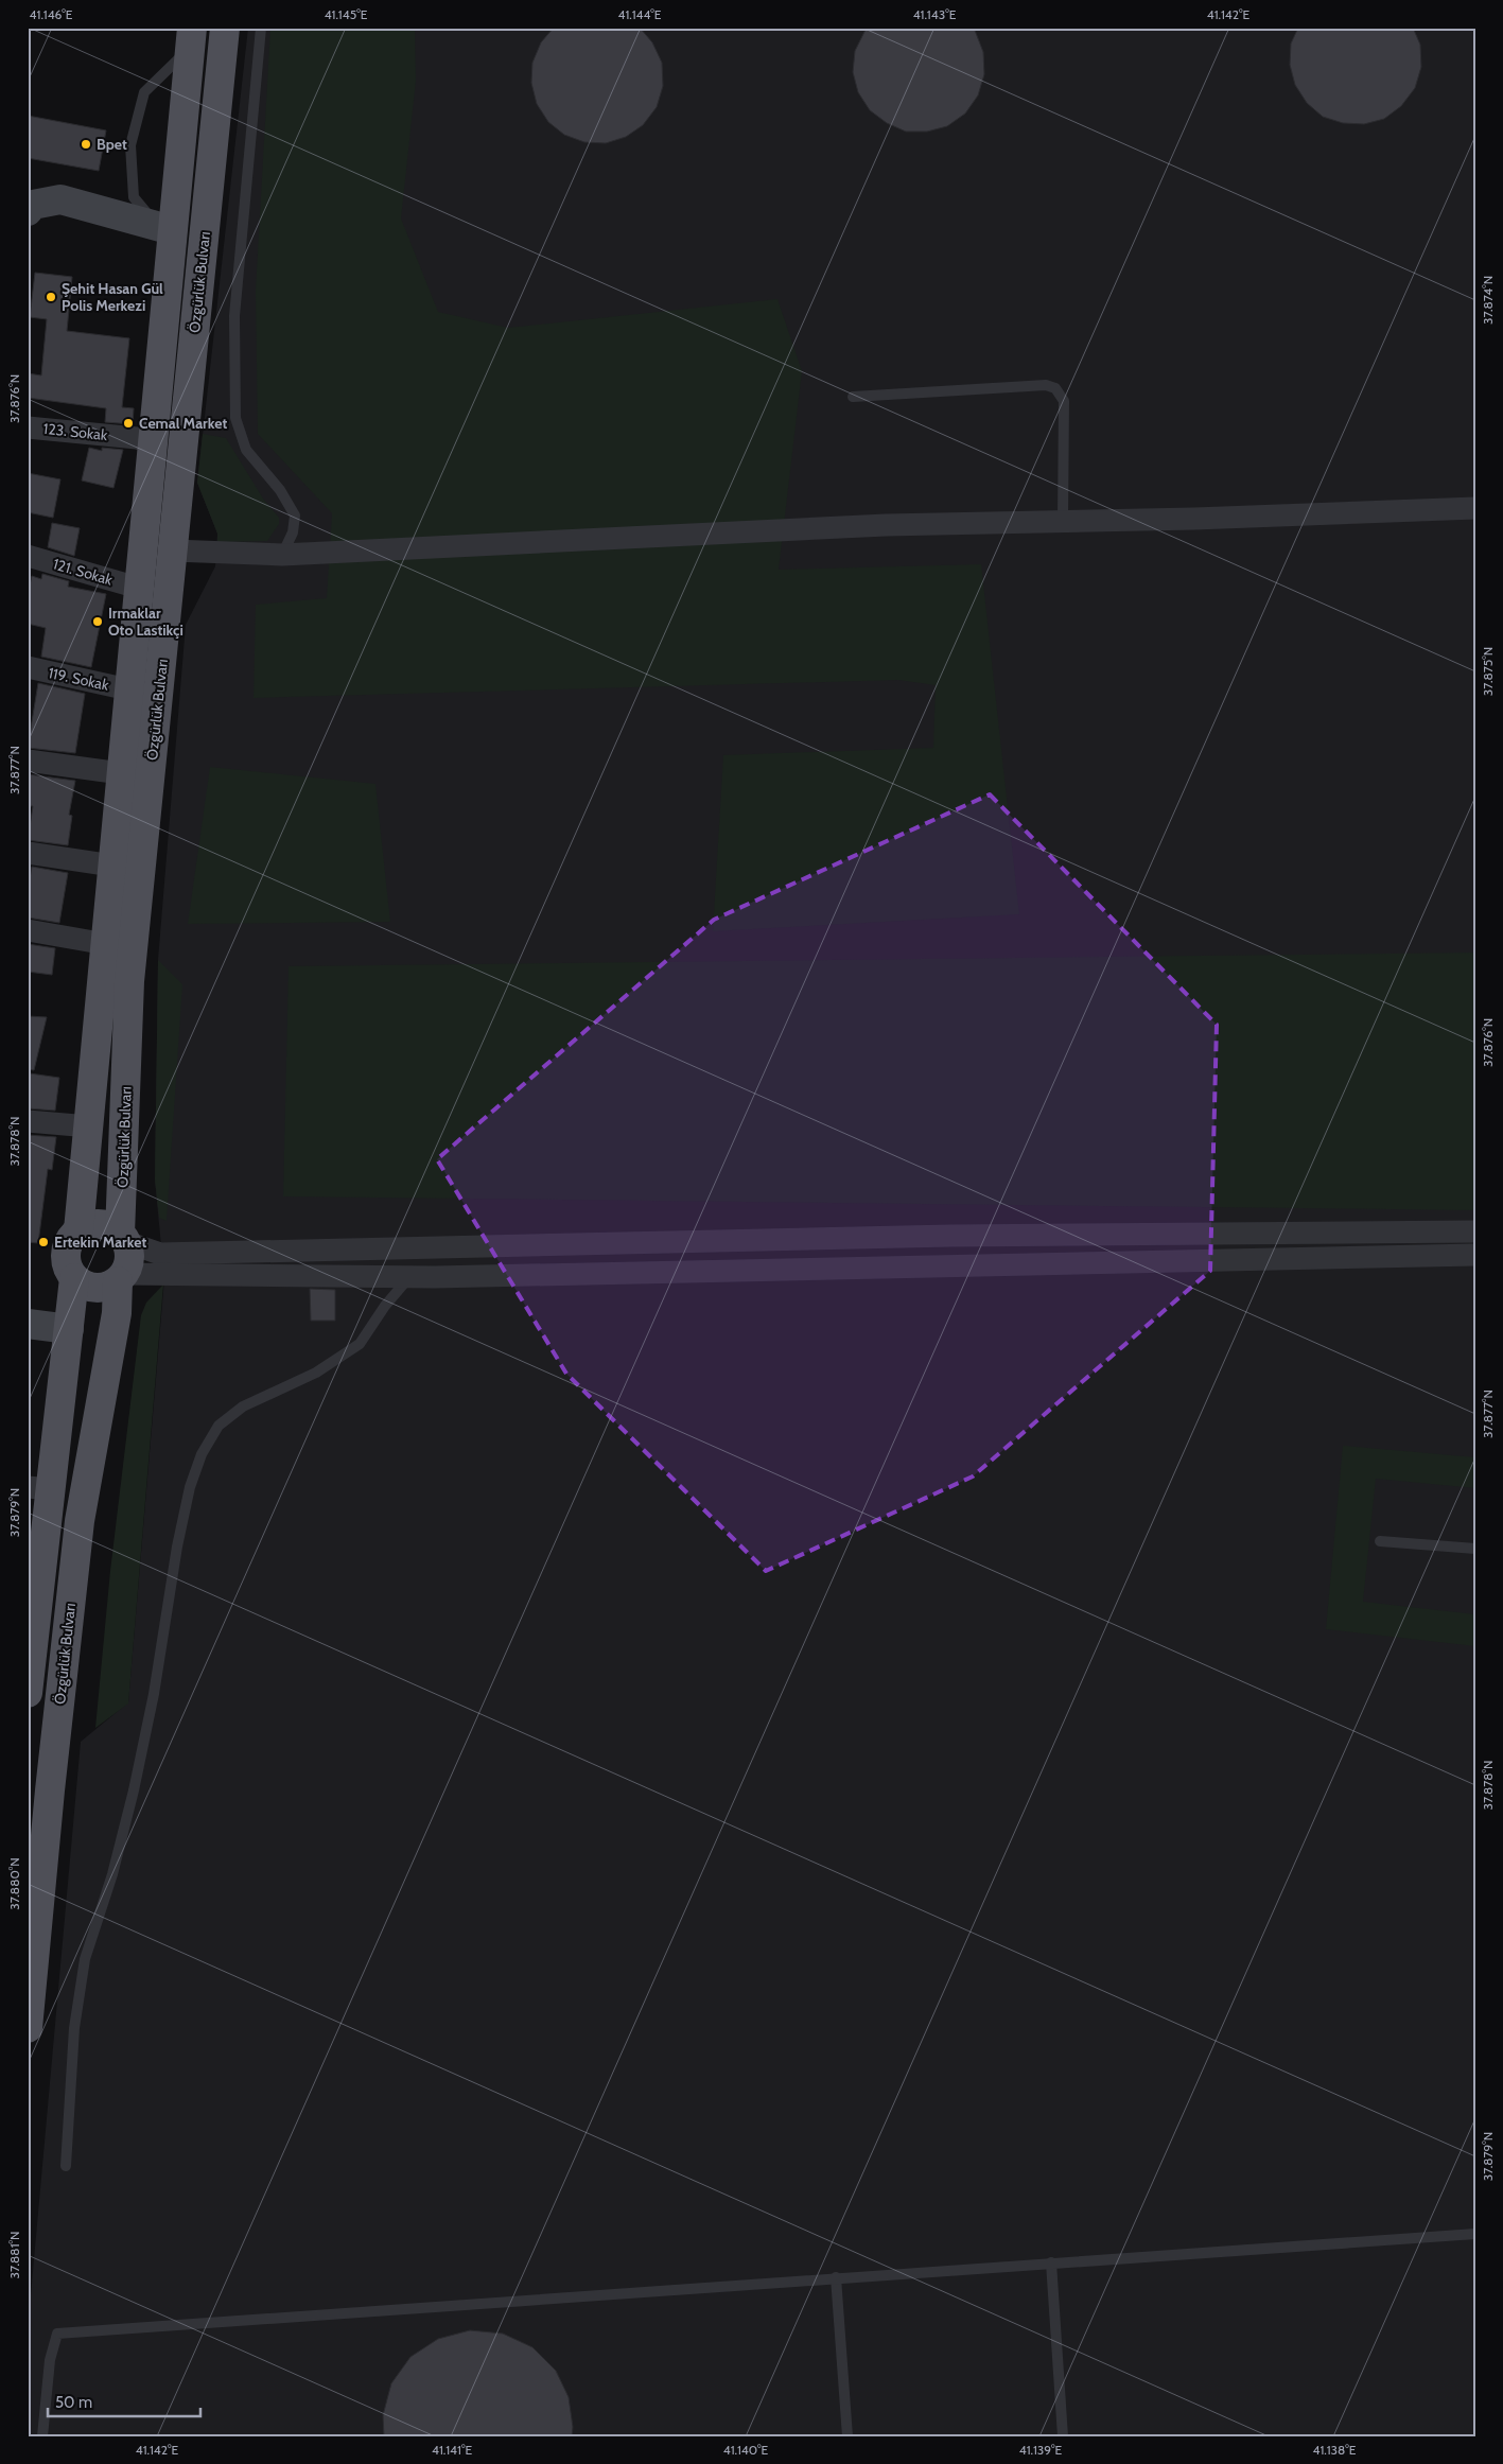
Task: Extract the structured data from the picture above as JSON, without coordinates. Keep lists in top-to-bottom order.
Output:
{
  "streets": {
    "main road": ["Özgürlük Bulvarı"],
    "street": ["123. Sokak", "121. Sokak", "119. Sokak"]
  },
  "crossings": [
    ["Özgürlük Bulvarı", "123. Sokak"],
    ["Özgürlük Bulvarı", "121. Sokak"],
    ["Özgürlük Bulvarı", "119. Sokak"]
  ],
  "places": [
    "Bpet",
    "Şehit Hasan Gül Polis Merkezi",
    "Cemal Market",
    "Irmaklar Oto Lastikçi",
    "Ertekin Market"
  ],
  "scale_bar": "50 m",
  "coordinates": [
    "41.146°E",
    "41.145°E",
    "41.144°E",
    "41.143°E",
    "41.142°E",
    "37.874°N",
    "37.876°N",
    "37.875°N",
    "37.877°N",
    "37.878°N",
    "37.879°N",
    "37.880°N",
    "37.881°N",
    "41.141°E",
    "41.140°E",
    "41.139°E",
    "41.138°E"
  ]
}
